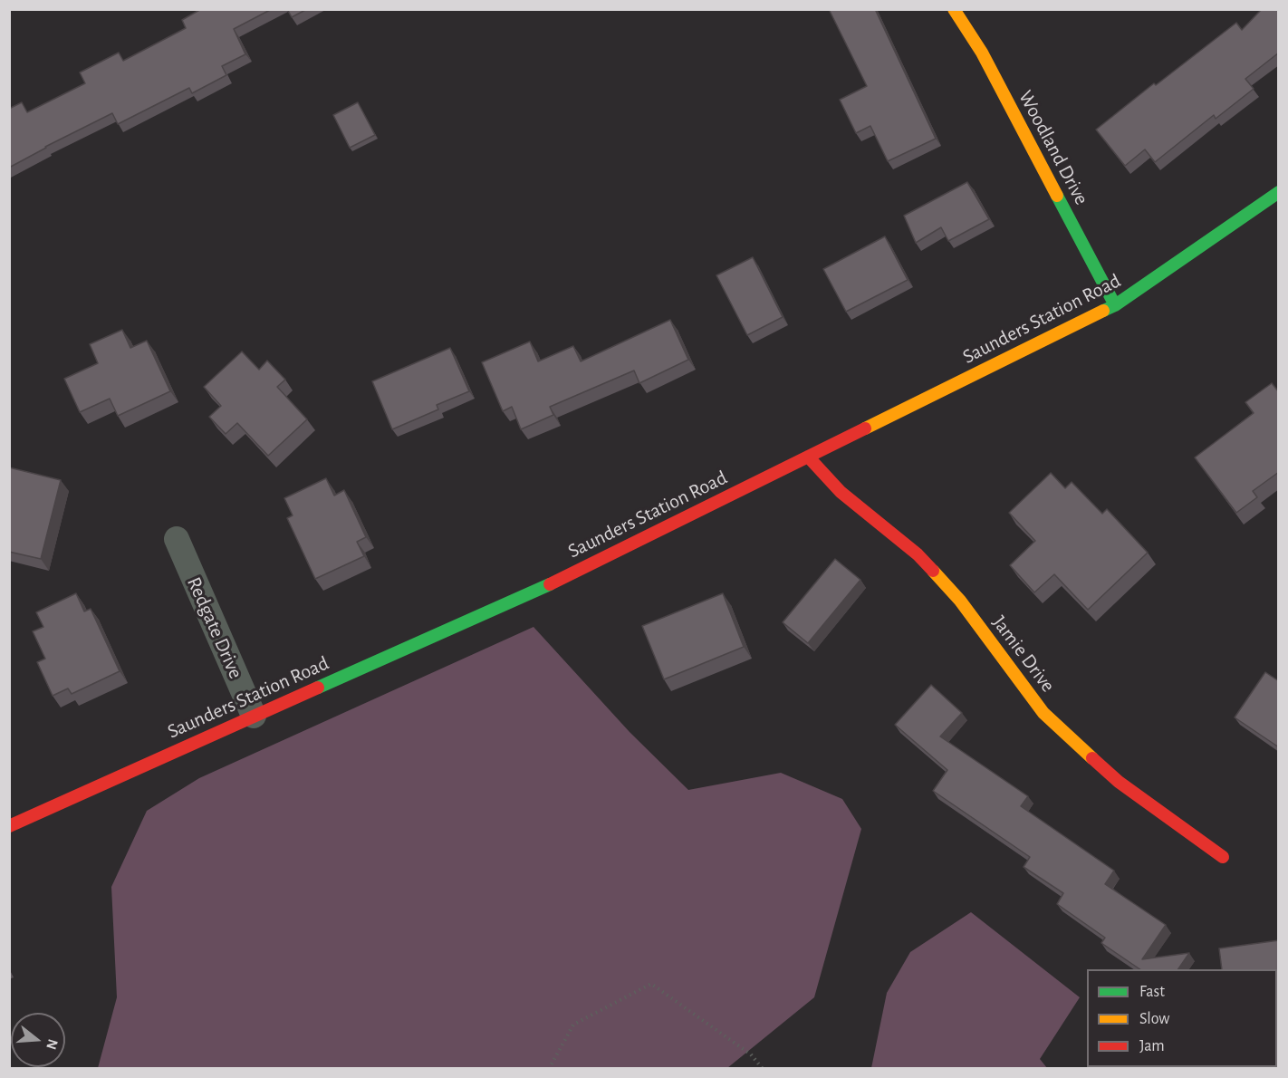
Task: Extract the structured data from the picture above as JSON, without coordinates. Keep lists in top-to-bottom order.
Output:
{
  "streets": {
    "street": [
      "Woodland Drive",
      "Saunders Station Road",
      "Redgate Drive",
      "Jamie Drive"
    ]
  },
  "crossings": [
    ["Woodland Drive", "Saunders Station Road"],
    ["Saunders Station Road", "Redgate Drive"],
    ["Saunders Station Road", "Jamie Drive"]
  ],
  "legend": ["Fast", "Slow", "Jam"],
  "north": "right"
}
